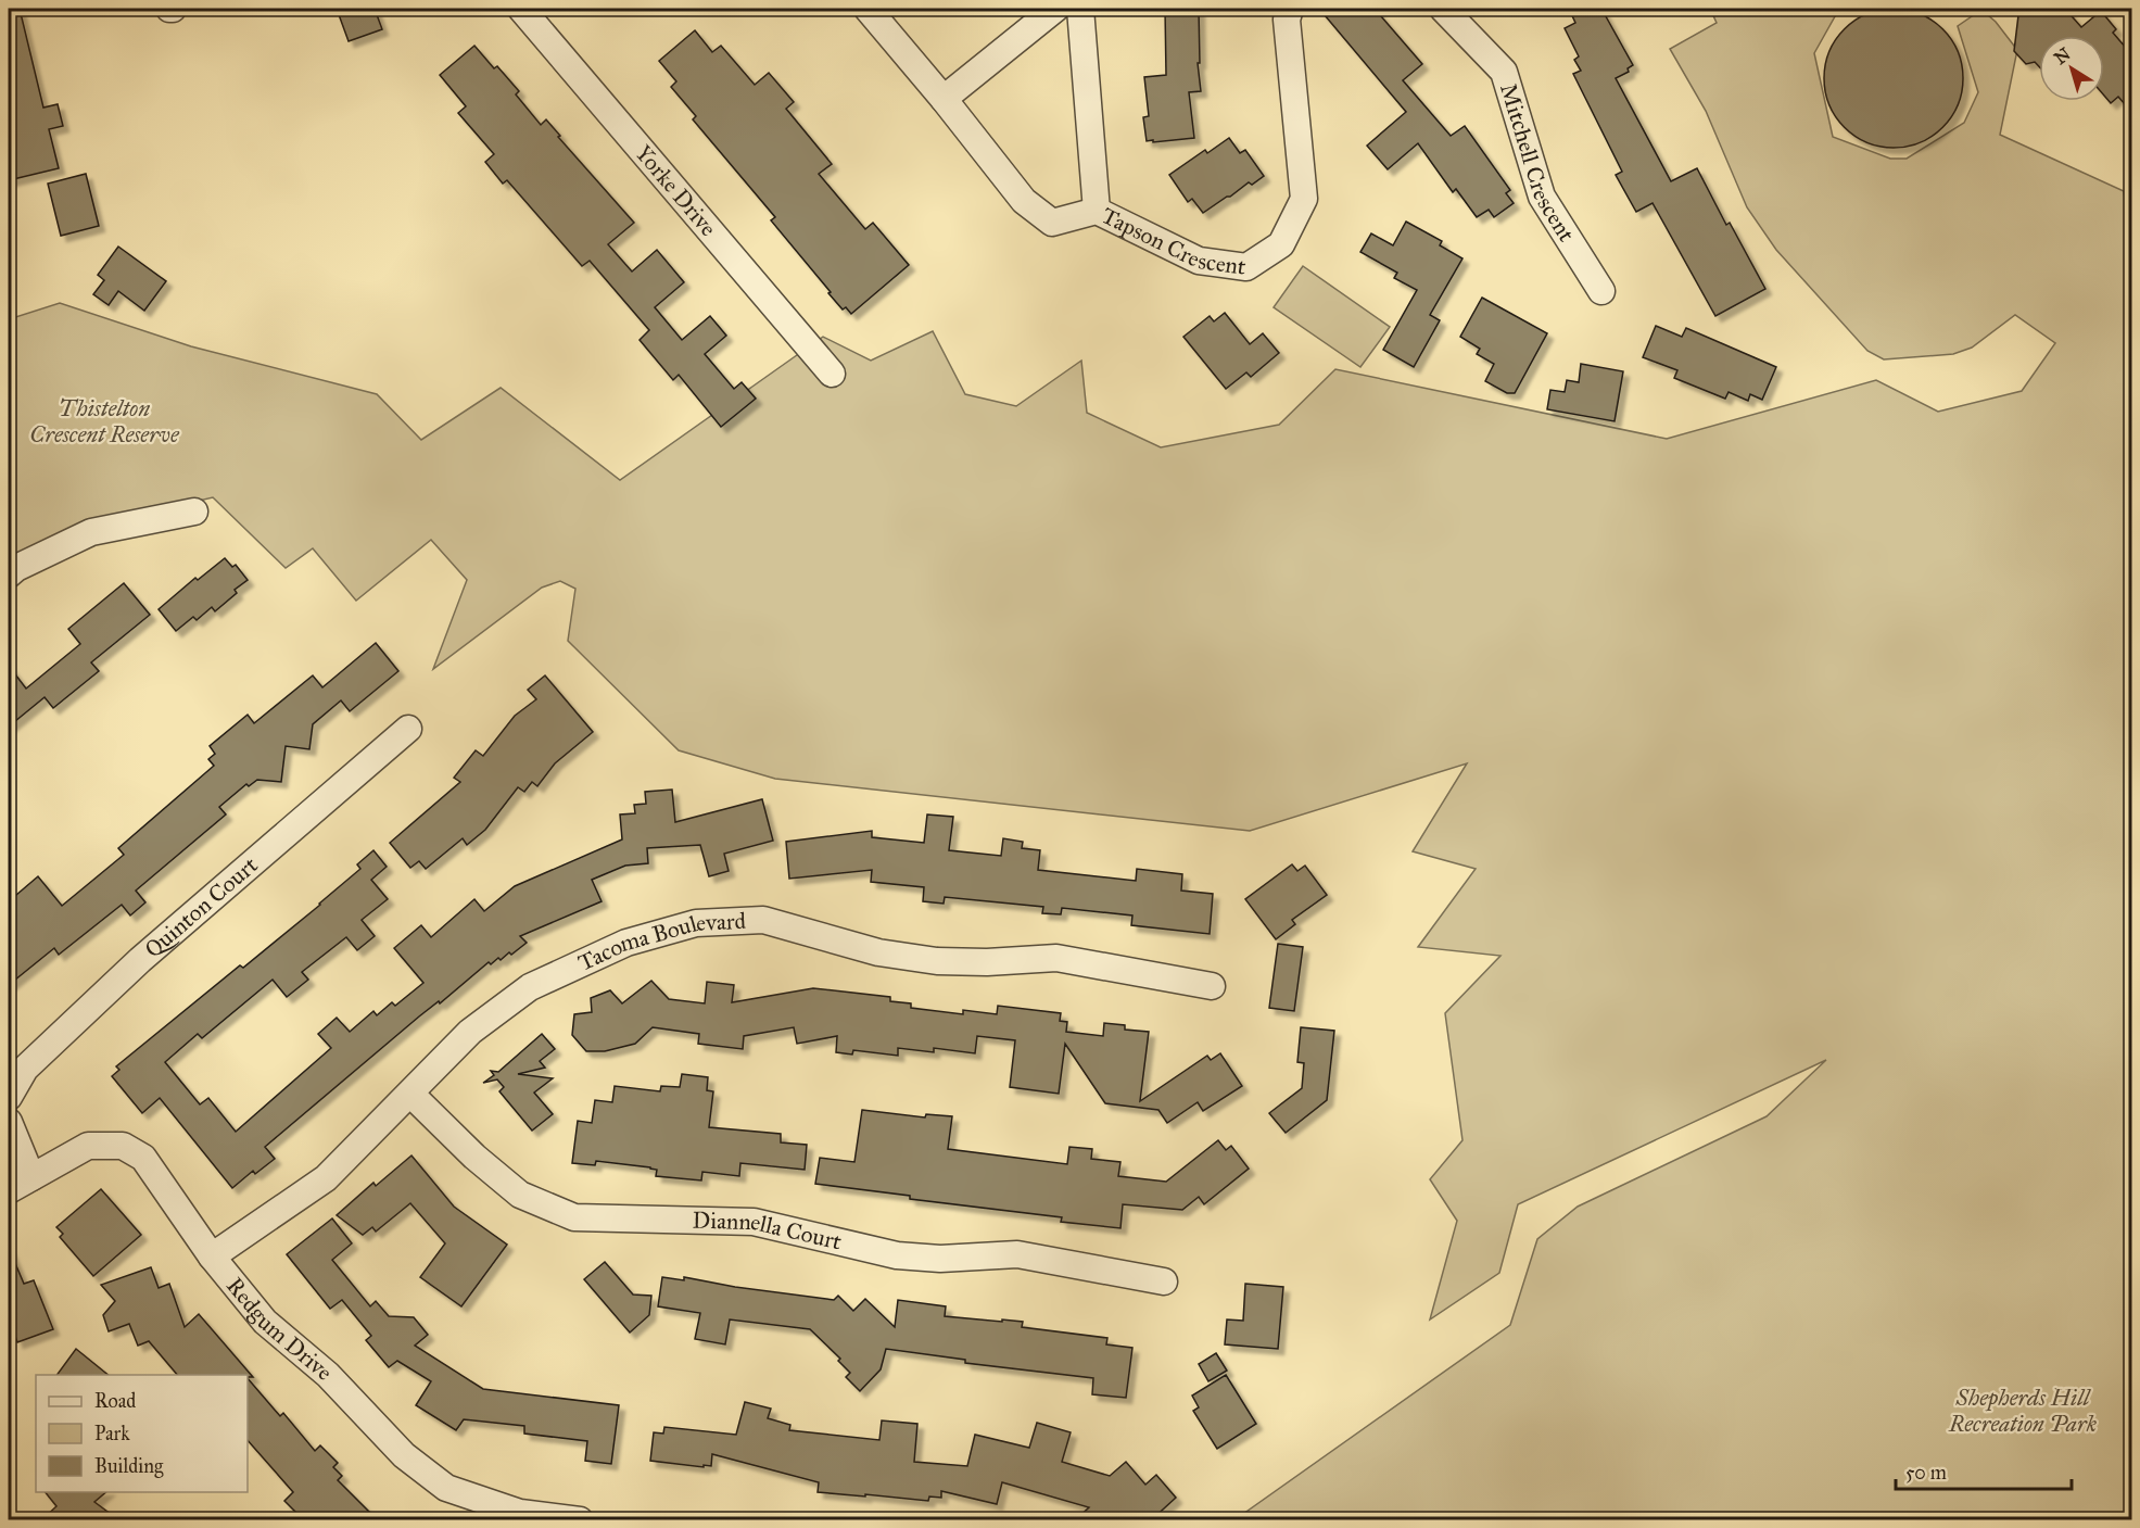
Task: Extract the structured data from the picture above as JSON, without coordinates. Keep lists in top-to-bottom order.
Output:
{
  "streets": {
    "street": [
      "Mitchell Crescent",
      "Yorke Drive",
      "Tapson Crescent",
      "Quinton Court",
      "Tacoma Boulevard",
      "Diannella Court",
      "Redgum Drive"
    ]
  },
  "crossings": [
    ["Tacoma Boulevard", "Diannella Court"],
    ["Tacoma Boulevard", "Redgum Drive"]
  ],
  "parks": ["Thistelton Crescent Reserve", "Shepherds Hill Recreation Park"],
  "legend": ["Road", "Park", "Building"],
  "scale_bar": "50 m",
  "north": "top left"
}
